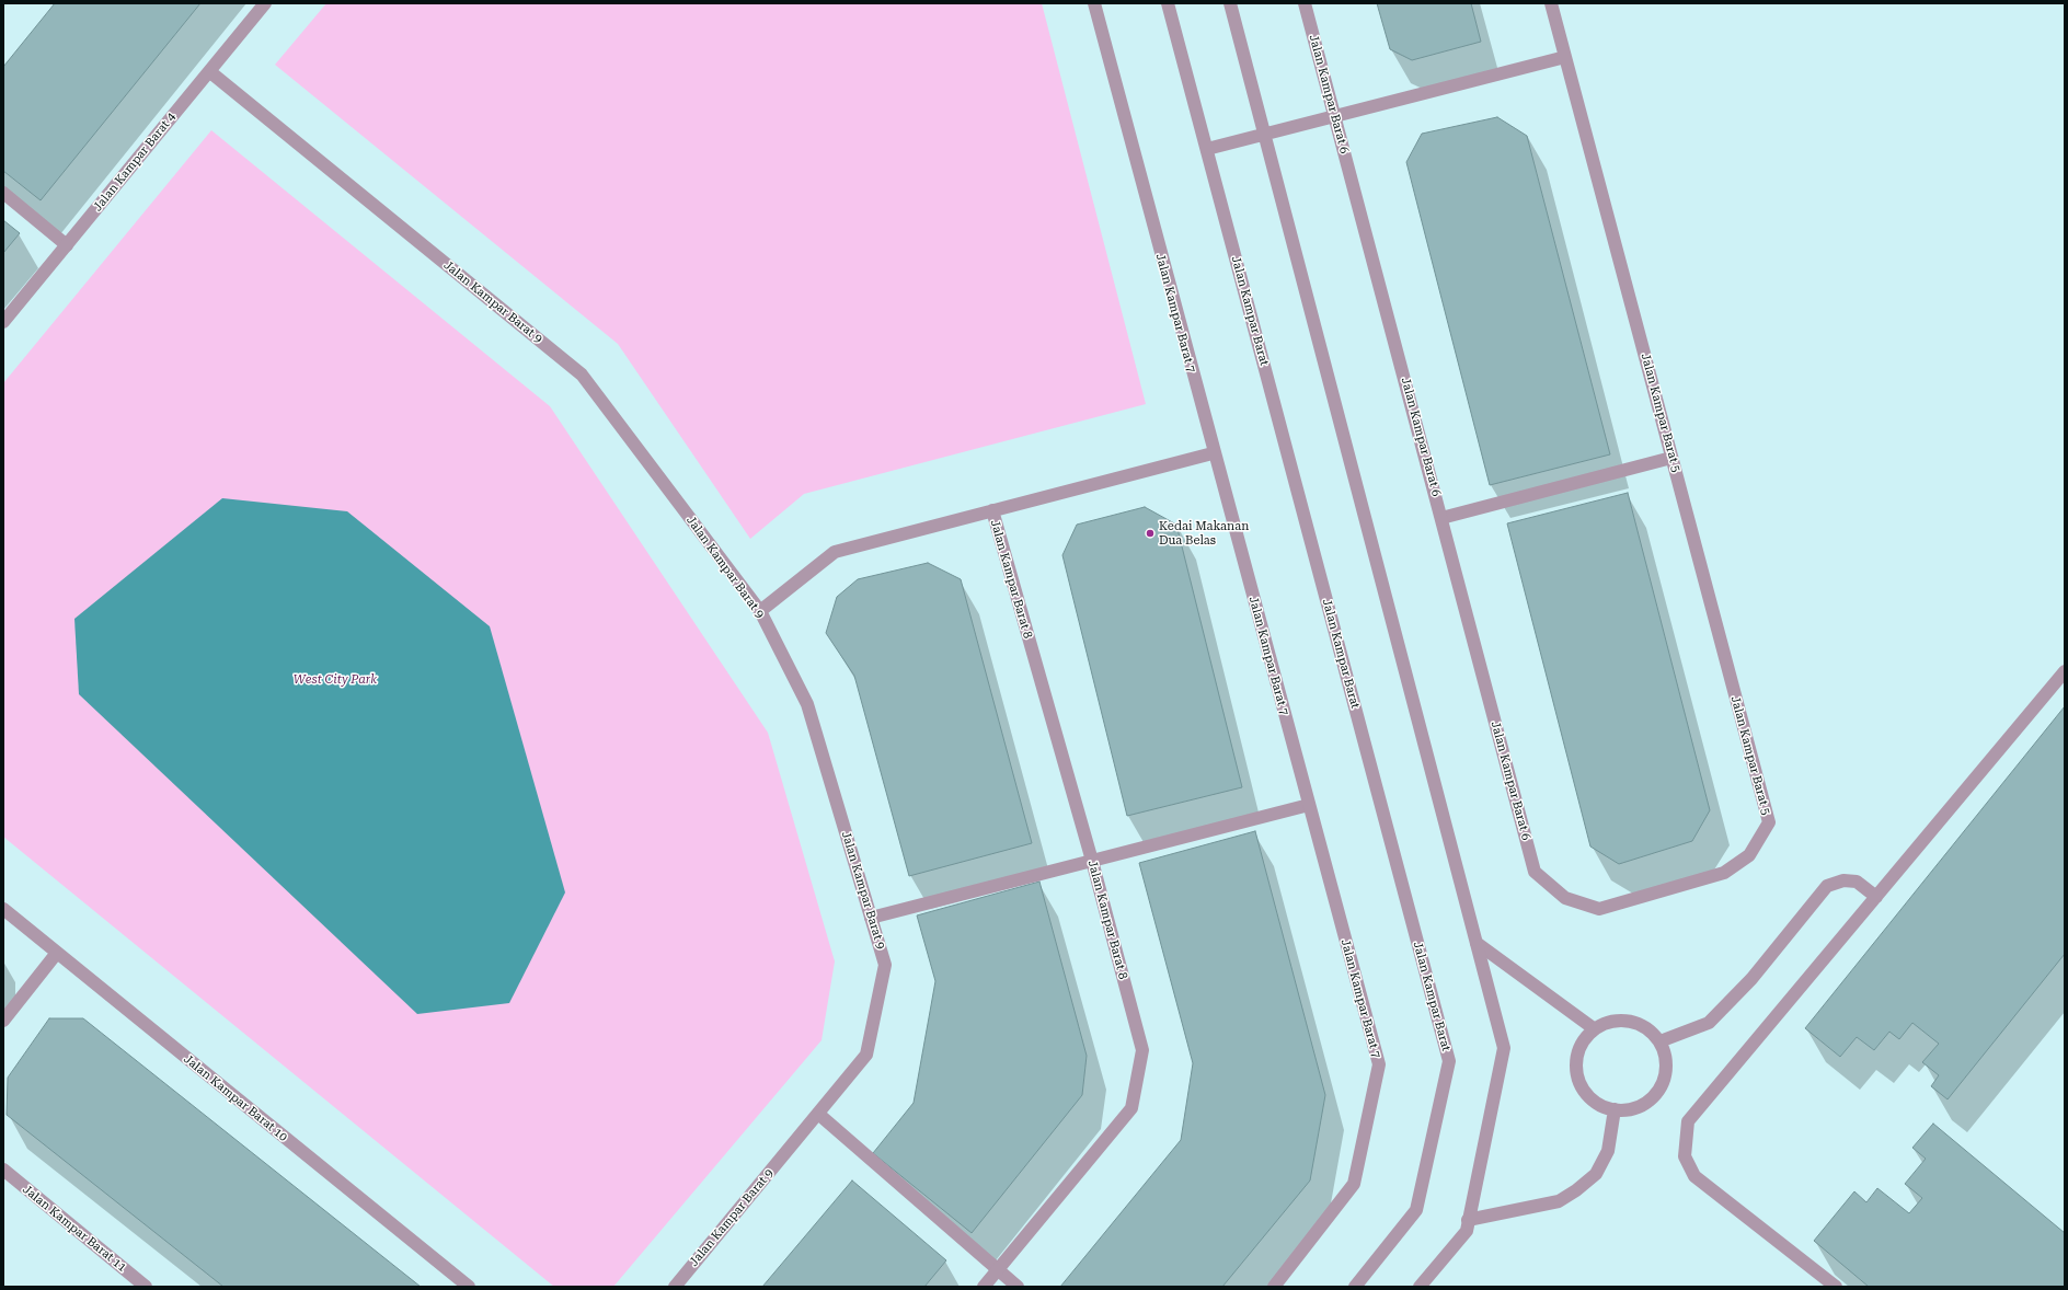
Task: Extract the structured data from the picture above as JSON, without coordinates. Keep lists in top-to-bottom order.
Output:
{
  "streets": {
    "street": [
      "Jalan Kampar Barat 6",
      "Jalan Kampar Barat 4",
      "Jalan Kampar Barat 9",
      "Jalan Kampar Barat",
      "Jalan Kampar Barat 7",
      "Jalan Kampar Barat 5",
      "Jalan Kampar Barat 8",
      "Jalan Kampar Barat 10",
      "Jalan Kampar Barat 11"
    ]
  },
  "crossings": [
    ["Jalan Kampar Barat 6", "Jalan Kampar Barat 5"],
    ["Jalan Kampar Barat 4", "Jalan Kampar Barat 9"]
  ],
  "parks": ["West City Park"],
  "places": ["Kedai Makanan Dua Belas"]
}
